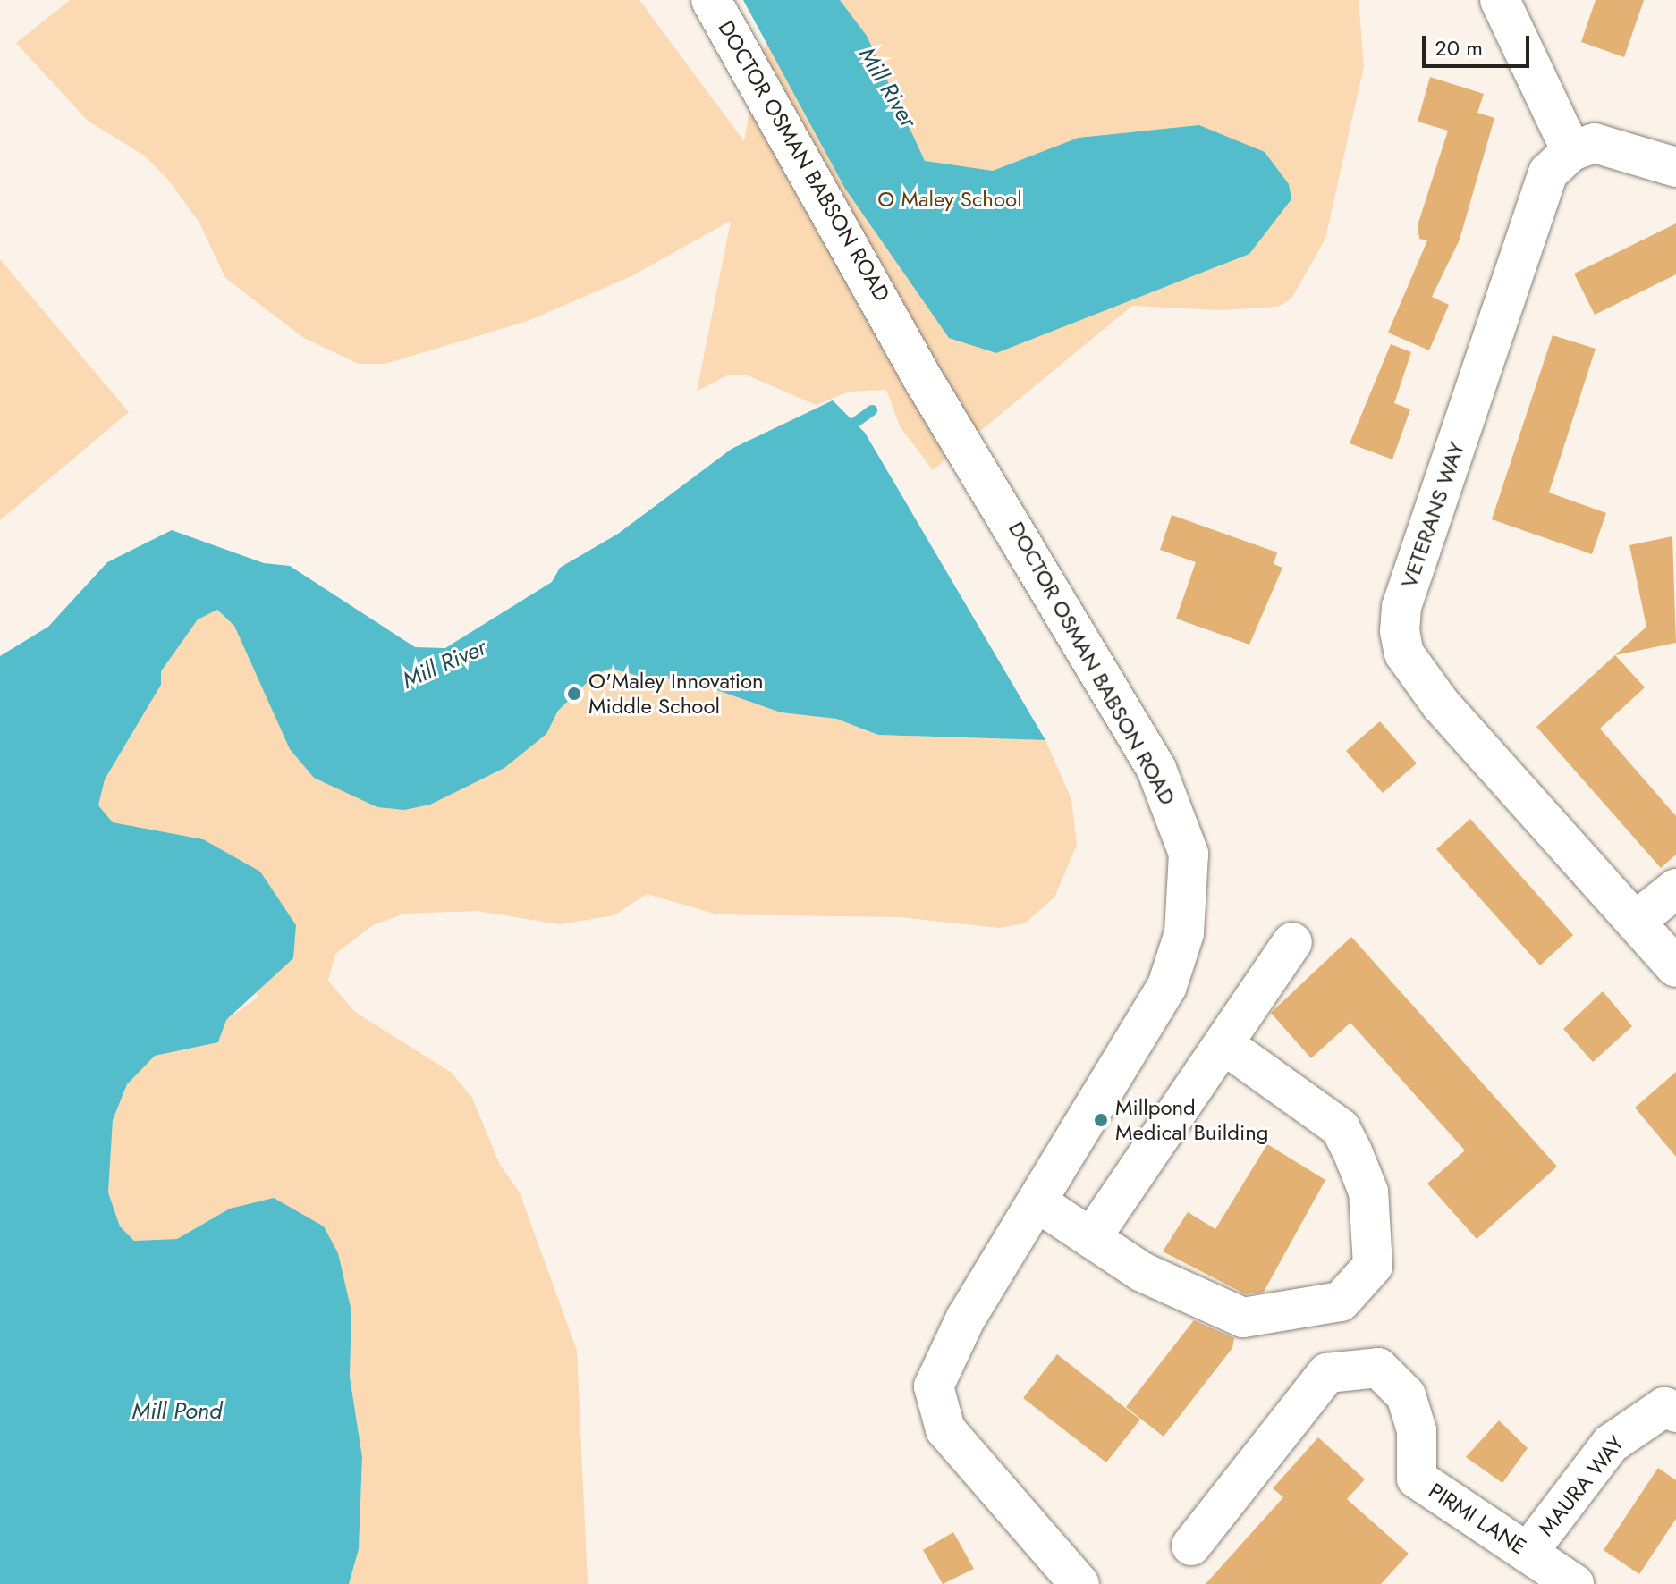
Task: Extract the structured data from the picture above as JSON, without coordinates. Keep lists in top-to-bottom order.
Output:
{
  "streets": {
    "street": [
      "DOCTOR OSMAN BABSON ROAD",
      "VETERANS WAY",
      "MAURA WAY",
      "PIRMI LANE"
    ]
  },
  "crossings": [
    ["MAURA WAY", "PIRMI LANE"]
  ],
  "water": ["Mill River", "Mill Pond"],
  "parks": ["O Maley School"],
  "places": ["O'Maley Innovation Middle School", "Millpond Medical Building"],
  "scale_bar": "20 m"
}
